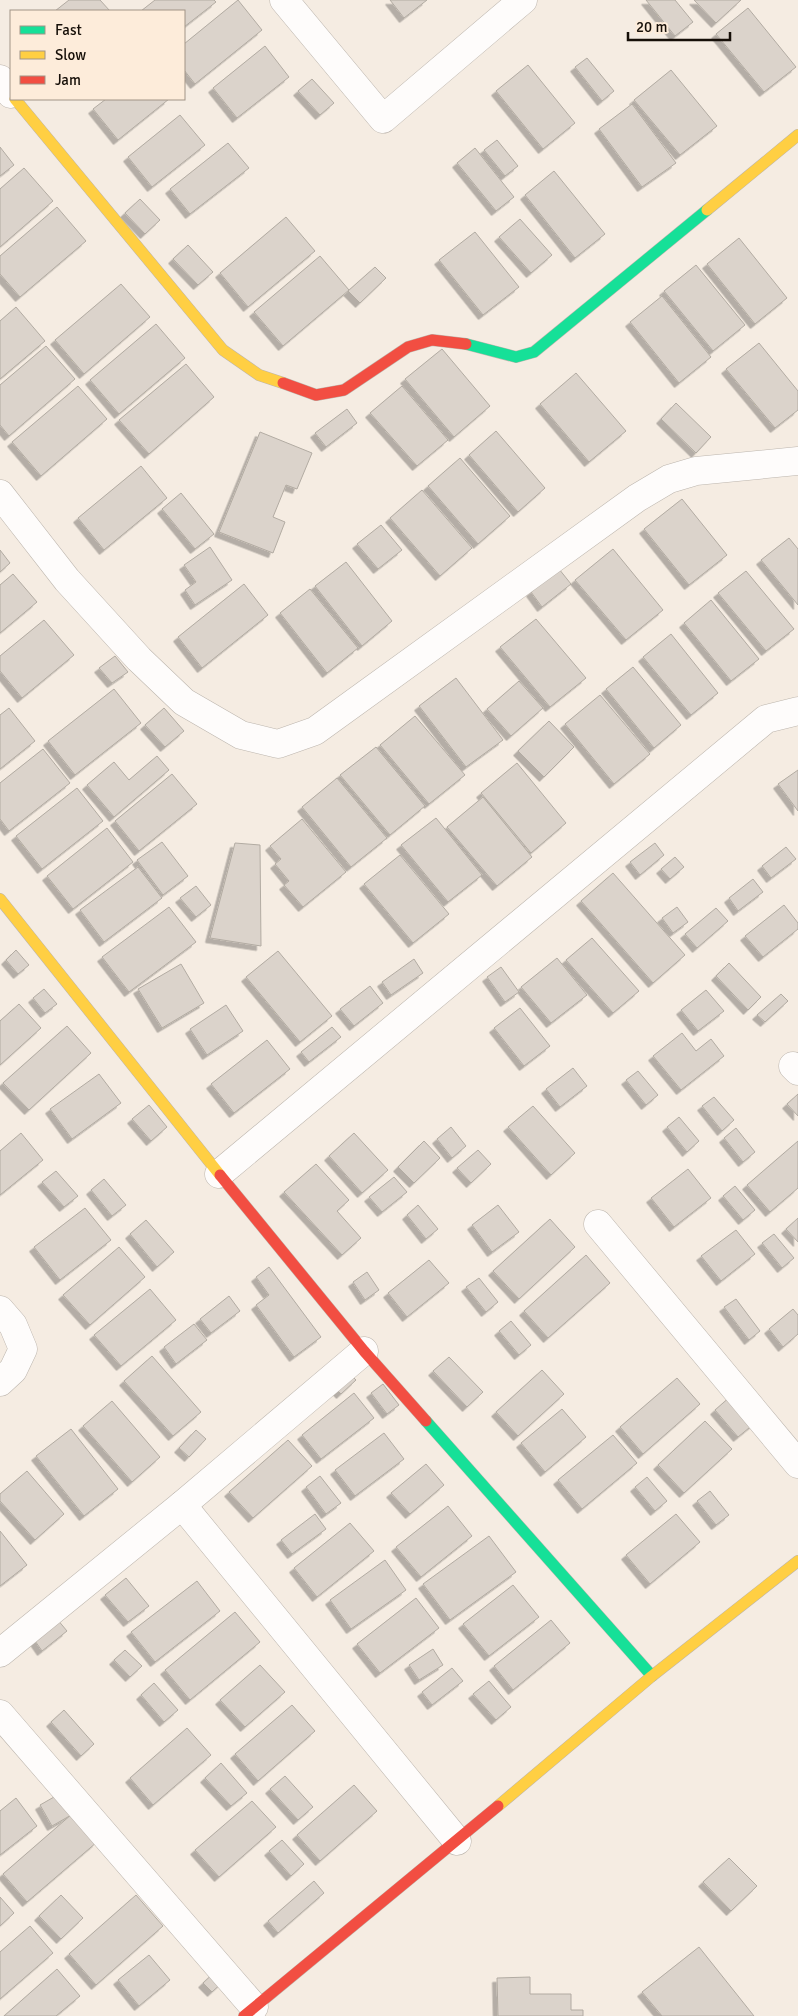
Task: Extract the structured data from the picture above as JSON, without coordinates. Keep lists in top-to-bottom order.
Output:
{
  "legend": ["Fast", "Slow", "Jam"],
  "scale_bar": "20 m"
}
